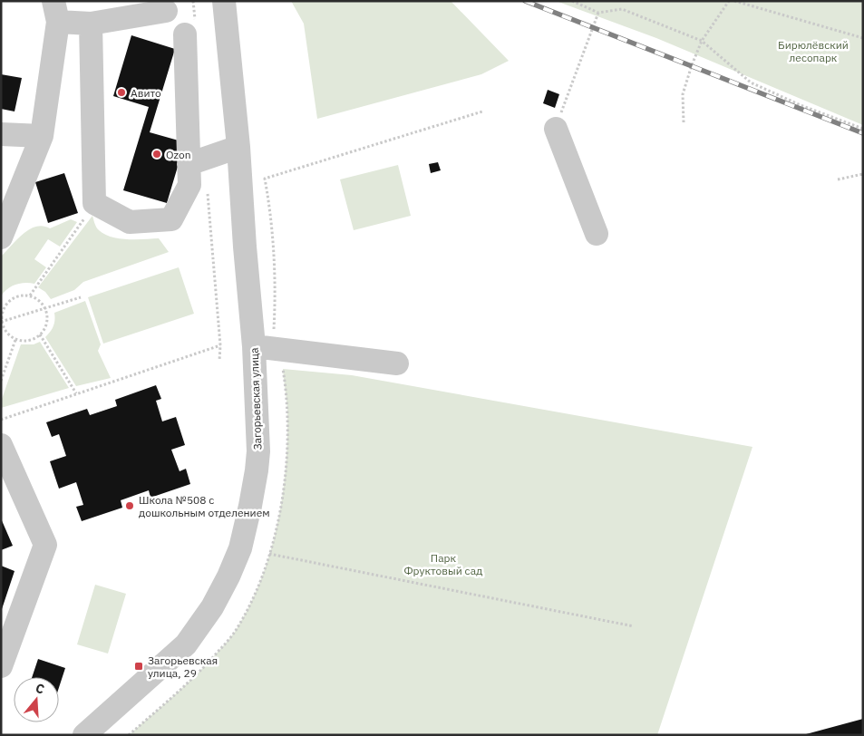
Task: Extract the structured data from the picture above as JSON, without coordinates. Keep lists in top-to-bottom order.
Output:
{
  "streets": {
    "street": ["Загорьевская улица"]
  },
  "parks": ["Бирюлёвский лесопарк", "Парк Фруктовый сад"],
  "places": {
    "other": ["Авито", "Ozon", "Школа №508 с дошкольным отделением"],
    "transit": ["Загорьевская улица, 29"]
  },
  "north": "top"
}
